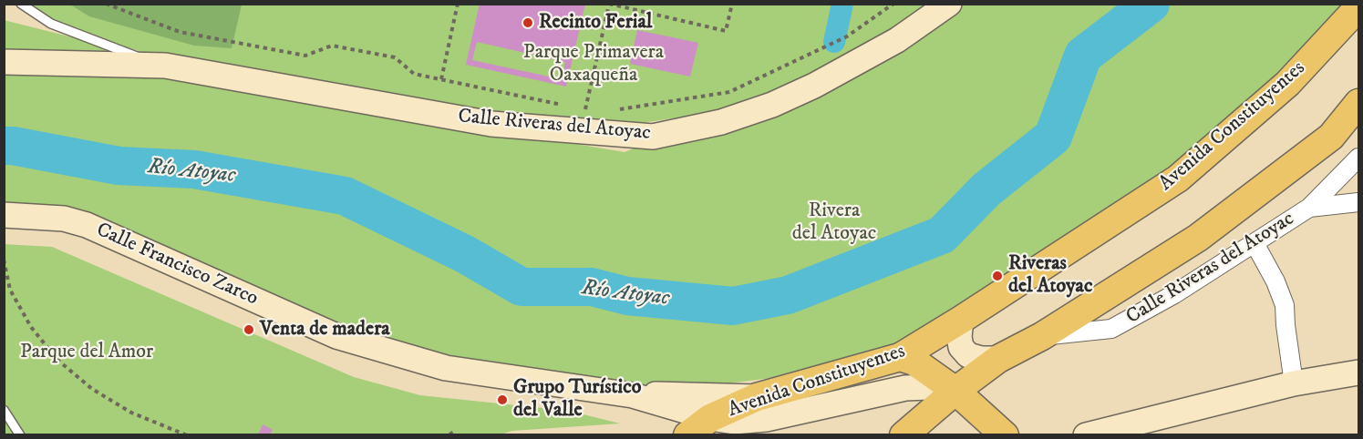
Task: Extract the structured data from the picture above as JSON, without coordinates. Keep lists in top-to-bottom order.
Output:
{
  "streets": {
    "main road": ["Avenida Constituyentes"],
    "street": ["Calle Riveras del Atoyac", "Calle Francisco Zarco"]
  },
  "crossings": [
    ["Avenida Constituyentes", "Calle Francisco Zarco"]
  ],
  "water": ["Río Atoyac"],
  "parks": ["Parque Primavera Oaxaqueña", "Rivera del Atoyac", "Parque del Amor"],
  "places": [
    "Recinto Ferial",
    "Riveras del Atoyac",
    "Venta de madera",
    "Grupo Turístico del Valle"
  ]
}
